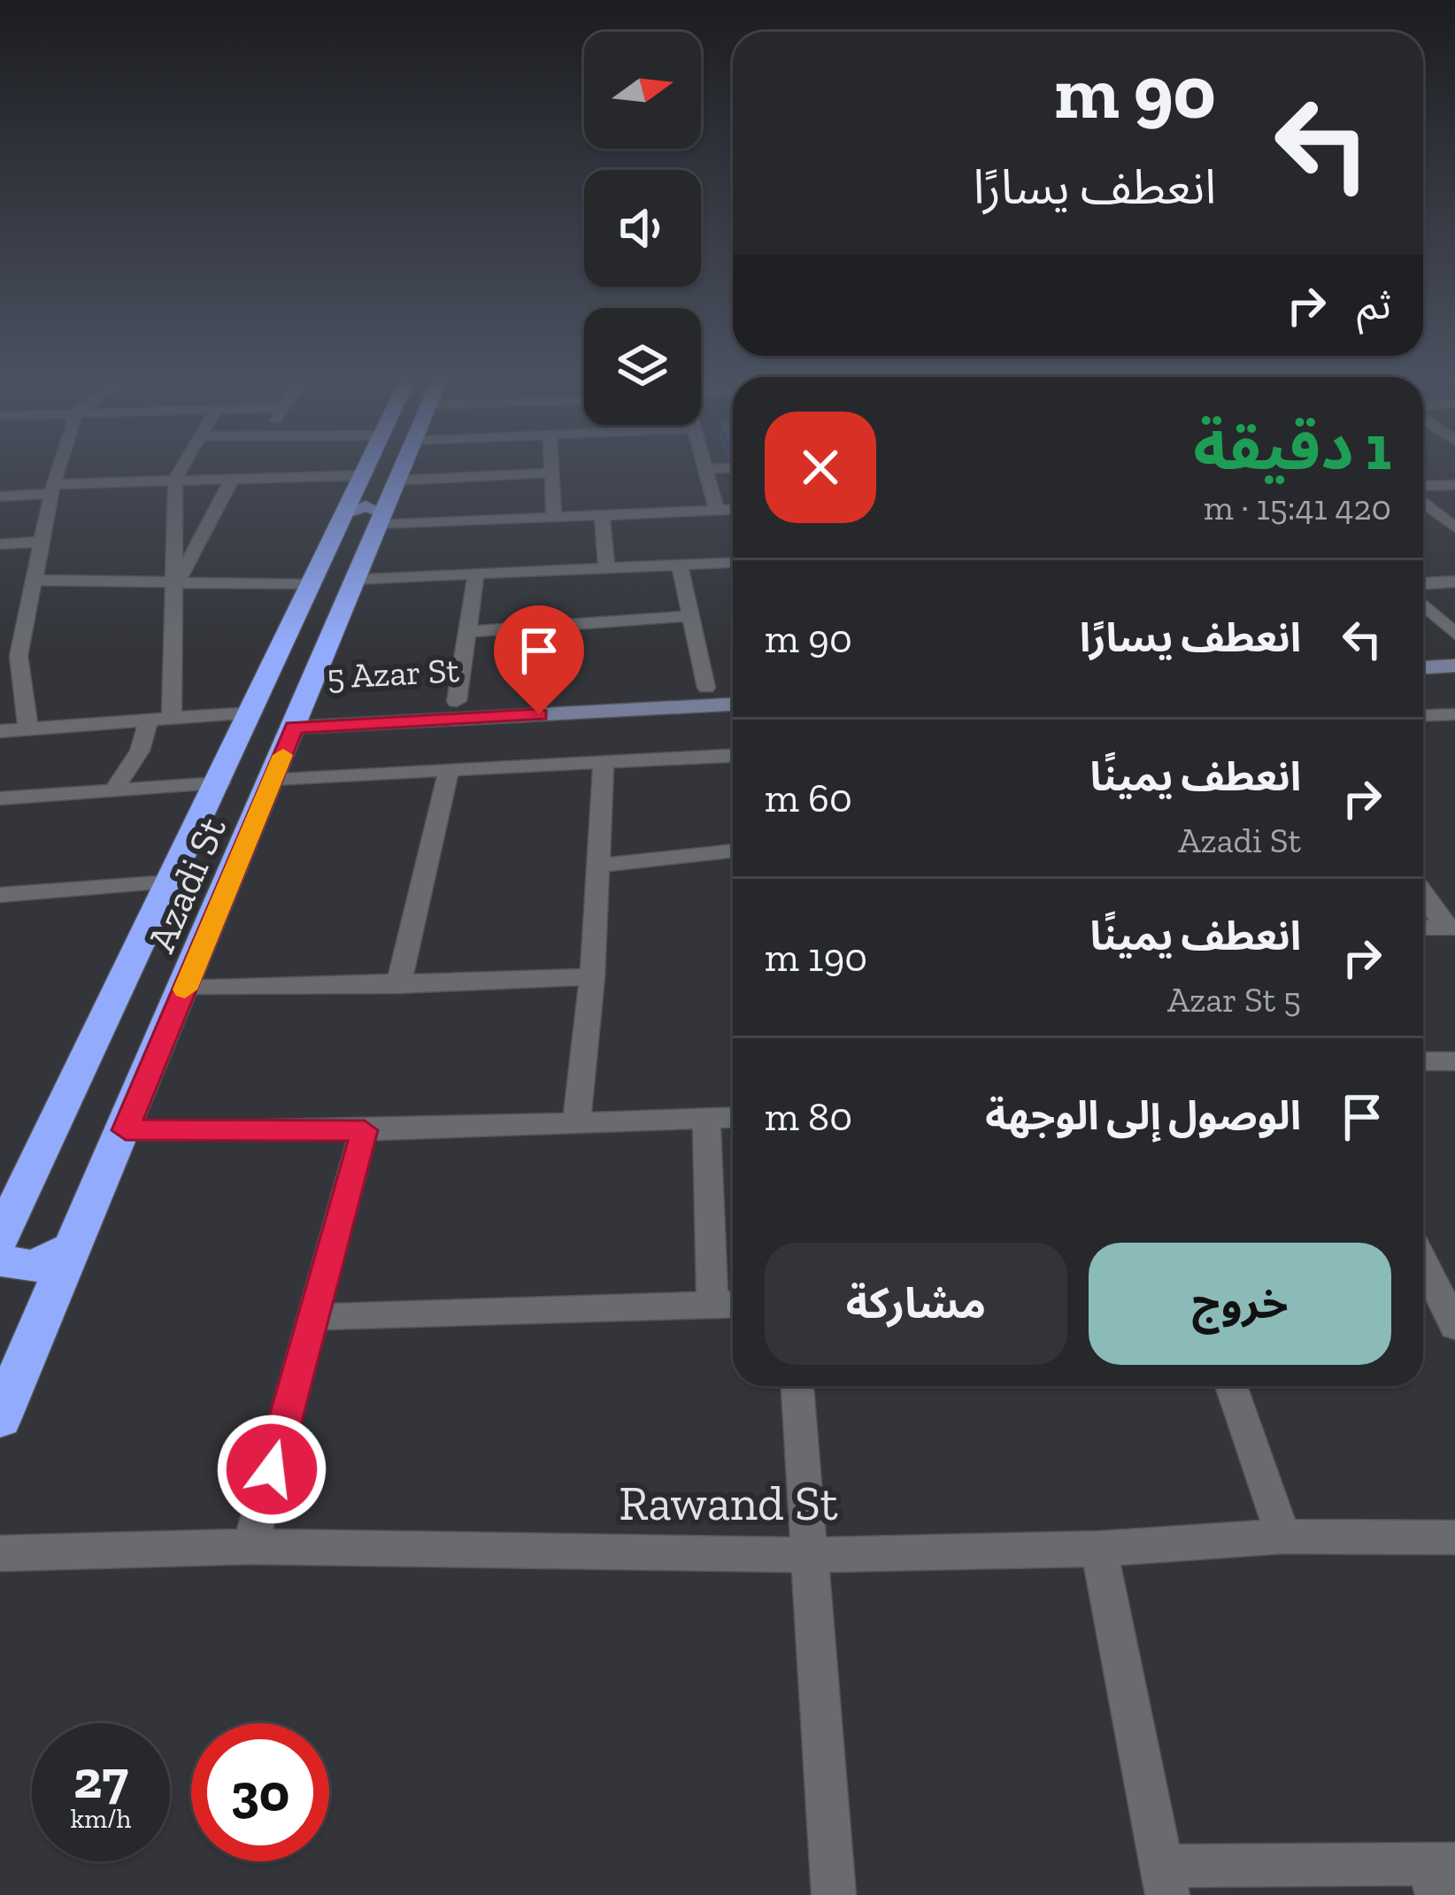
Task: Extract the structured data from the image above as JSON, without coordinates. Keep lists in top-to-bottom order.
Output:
{
  "streets": {
    "highway": ["Azadi St"],
    "main road": ["5 Azar St"],
    "street": ["Rawand St"]
  },
  "crossings": [
    ["5 Azar St", "Azadi St"]
  ],
  "north": "right",
  "page": {
    "turn": ["90 m", "انعطف يسارًا"],
    "then": "ثم",
    "heading": ["1 دقيقة", "420 m · 15:41"],
    "list": [
      {
        "name": "انعطف يسارًا",
        "value": "90 m"
      },
      {
        "name": "انعطف يمينًا",
        "note": "Azadi St",
        "value": "60 m"
      },
      {
        "name": "انعطف يمينًا",
        "note": "5 Azar St",
        "value": "190 m"
      },
      {
        "name": "الوصول إلى الوجهة",
        "value": "80 m"
      }
    ],
    "buttons": ["خروج", "مشاركة"],
    "speed": "27 km/h",
    "limit": "30"
  }
}
